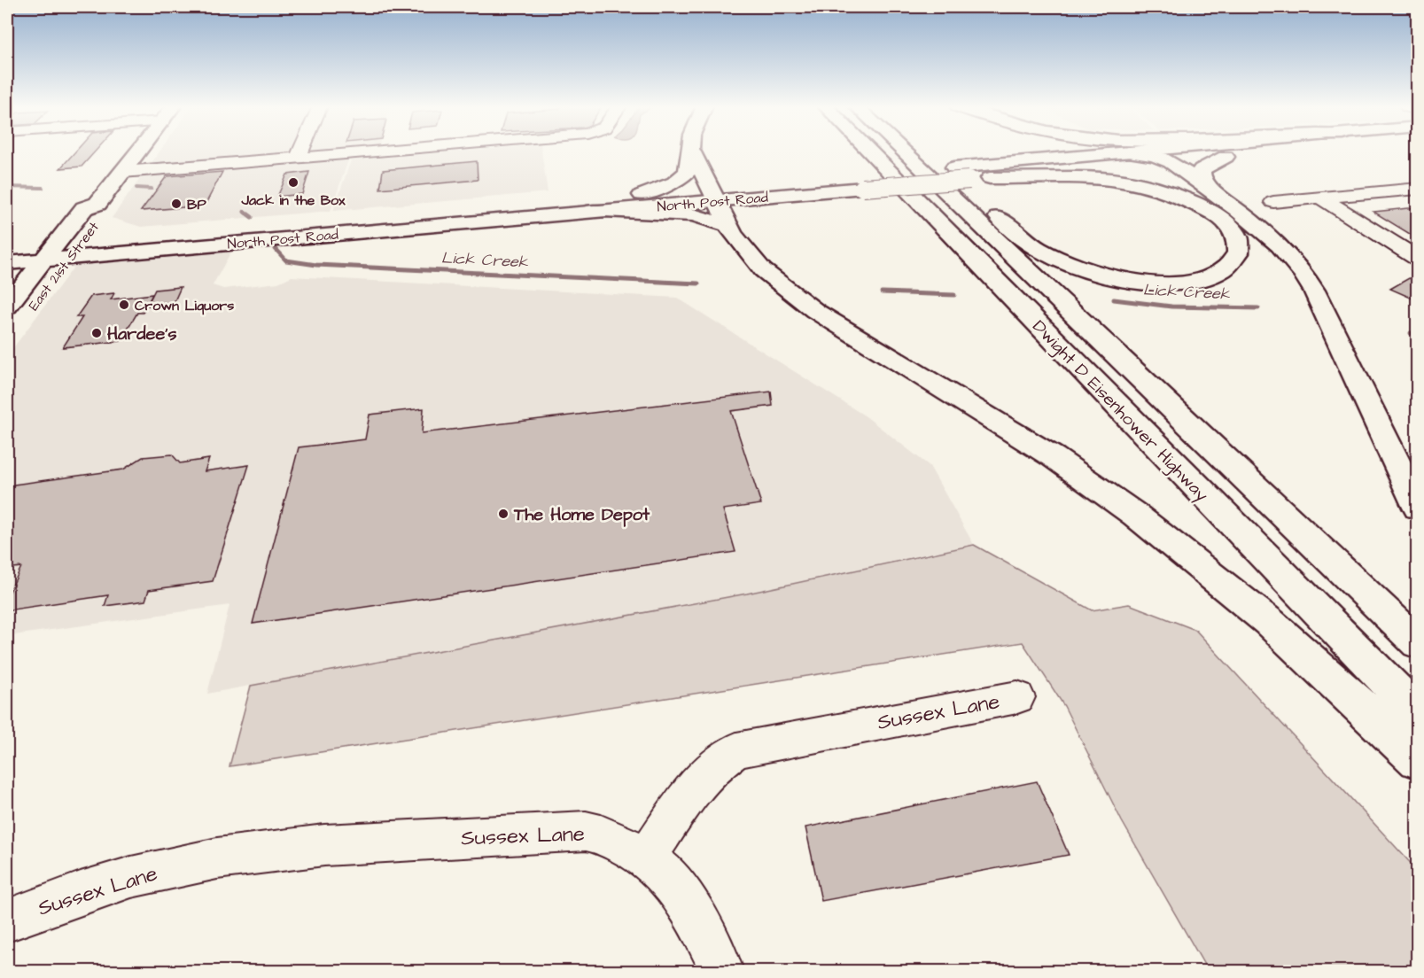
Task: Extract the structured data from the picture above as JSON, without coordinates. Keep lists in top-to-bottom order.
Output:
{
  "streets": {
    "main road": ["North Post Road", "East 21st Street", "Dwight D Eisenhower Highway"],
    "street": ["Sussex Lane"]
  },
  "crossings": [
    ["North Post Road", "East 21st Street"]
  ],
  "water": ["Lick Creek"],
  "places": [
    "Jack in the Box",
    "BP",
    "Crown Liquors",
    "Hardee's",
    "The Home Depot"
  ]
}
